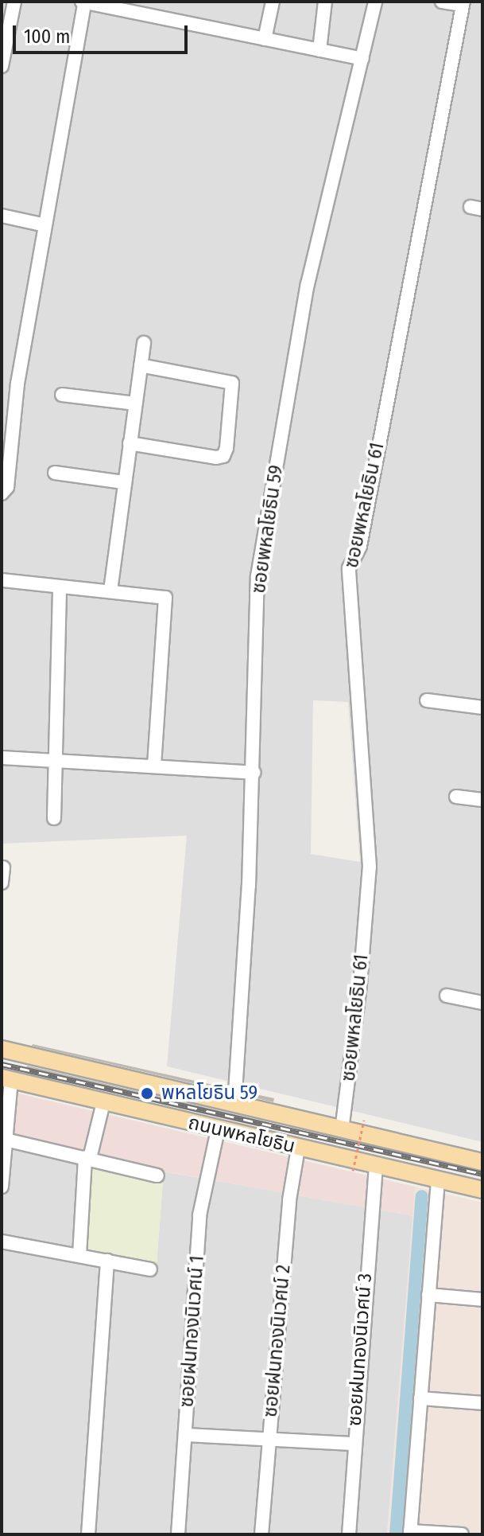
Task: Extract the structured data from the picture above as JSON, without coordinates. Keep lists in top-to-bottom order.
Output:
{
  "streets": {
    "main road": ["ถนนพหลโยธิน"],
    "street": [
      "ซอยพหลโยธิน 61",
      "ซอยพหลโยธิน 59",
      "ซอยฝนทองนิเวศน์ 1",
      "ซอยฝนทองนิเวศน์ 2",
      "ซอยฝนทองนิเวศน์ 3"
    ]
  },
  "crossings": [
    ["ซอยพหลโยธิน 61", "ถนนพหลโยธิน"],
    ["ซอยพหลโยธิน 59", "ถนนพหลโยธิน"],
    ["ถนนพหลโยธิน", "ซอยฝนทองนิเวศน์ 1"],
    ["ถนนพหลโยธิน", "ซอยฝนทองนิเวศน์ 2"],
    ["ถนนพหลโยธิน", "ซอยฝนทองนิเวศน์ 3"]
  ],
  "places": ["พหลโยธิน 59"],
  "scale_bar": "100 m"
}
